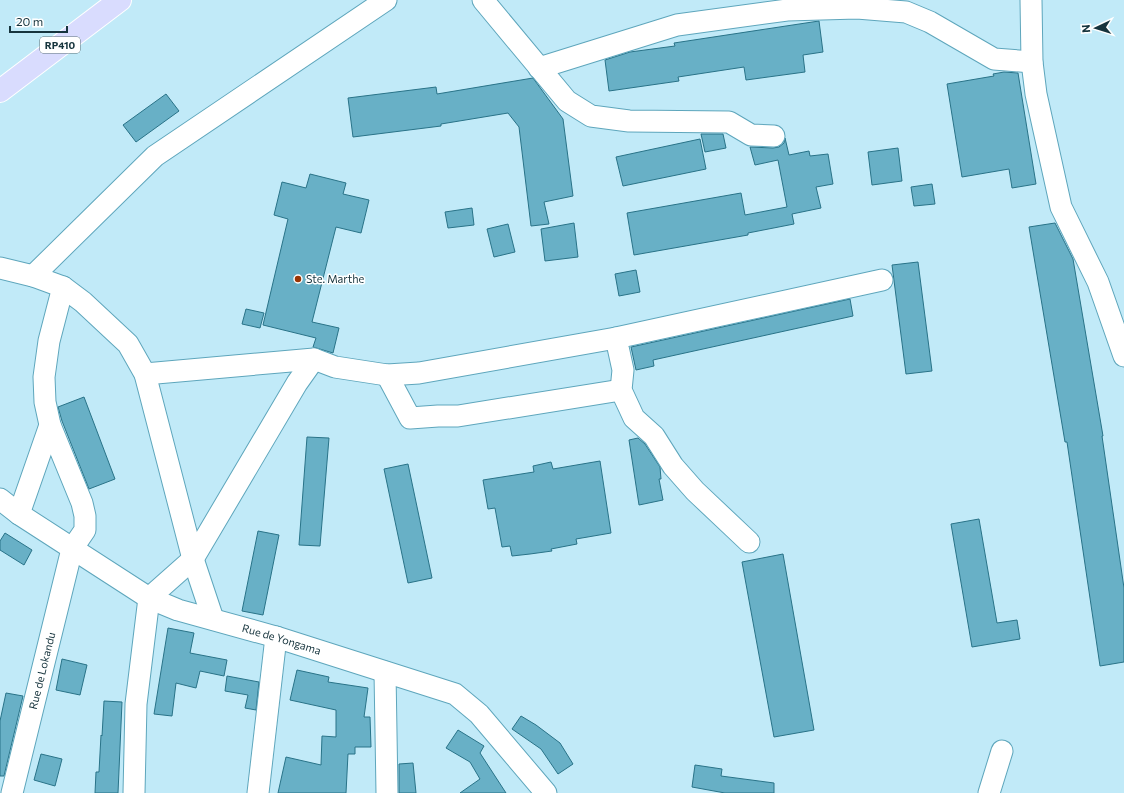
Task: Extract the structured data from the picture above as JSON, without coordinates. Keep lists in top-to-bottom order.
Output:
{
  "streets": {
    "main road": ["RP410"],
    "street": ["Rue de Yongama", "Rue de Lokandu"]
  },
  "crossings": [
    ["Rue de Yongama", "Rue de Lokandu"]
  ],
  "places": ["Ste. Marthe"],
  "scale_bar": "20 m",
  "north": "left"
}
